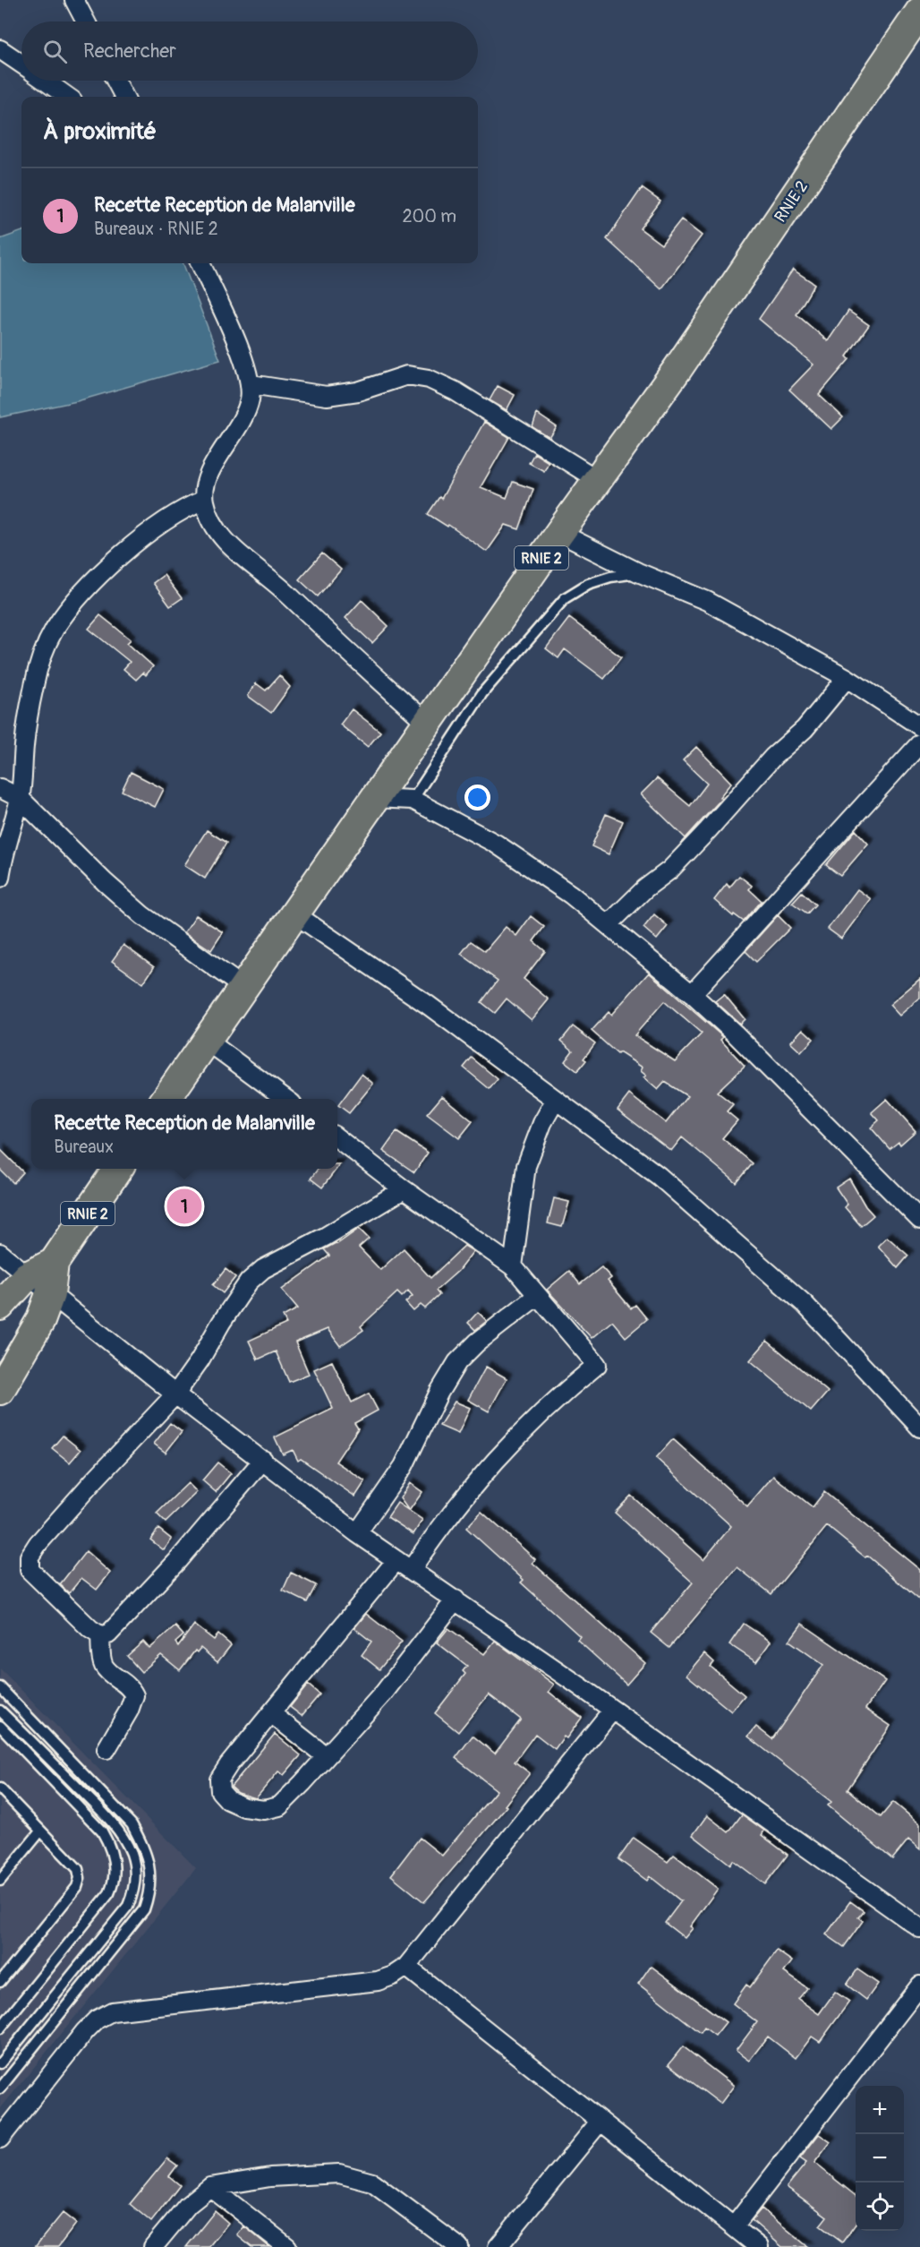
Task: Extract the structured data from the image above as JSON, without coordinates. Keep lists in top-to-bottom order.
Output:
{
  "streets": {
    "main road": ["RNIE 2"]
  },
  "page": {
    "search": "Rechercher",
    "heading": "À proximité",
    "list": [
      {
        "mark": "1",
        "name": "Recette Reception de Malanville",
        "note": "Bureaux · RNIE 2",
        "value": "200 m"
      }
    ],
    "popup": ["Recette Reception de Malanville", "Bureaux"],
    "pins": "1",
    "map_buttons": ["+", "−"]
  }
}
